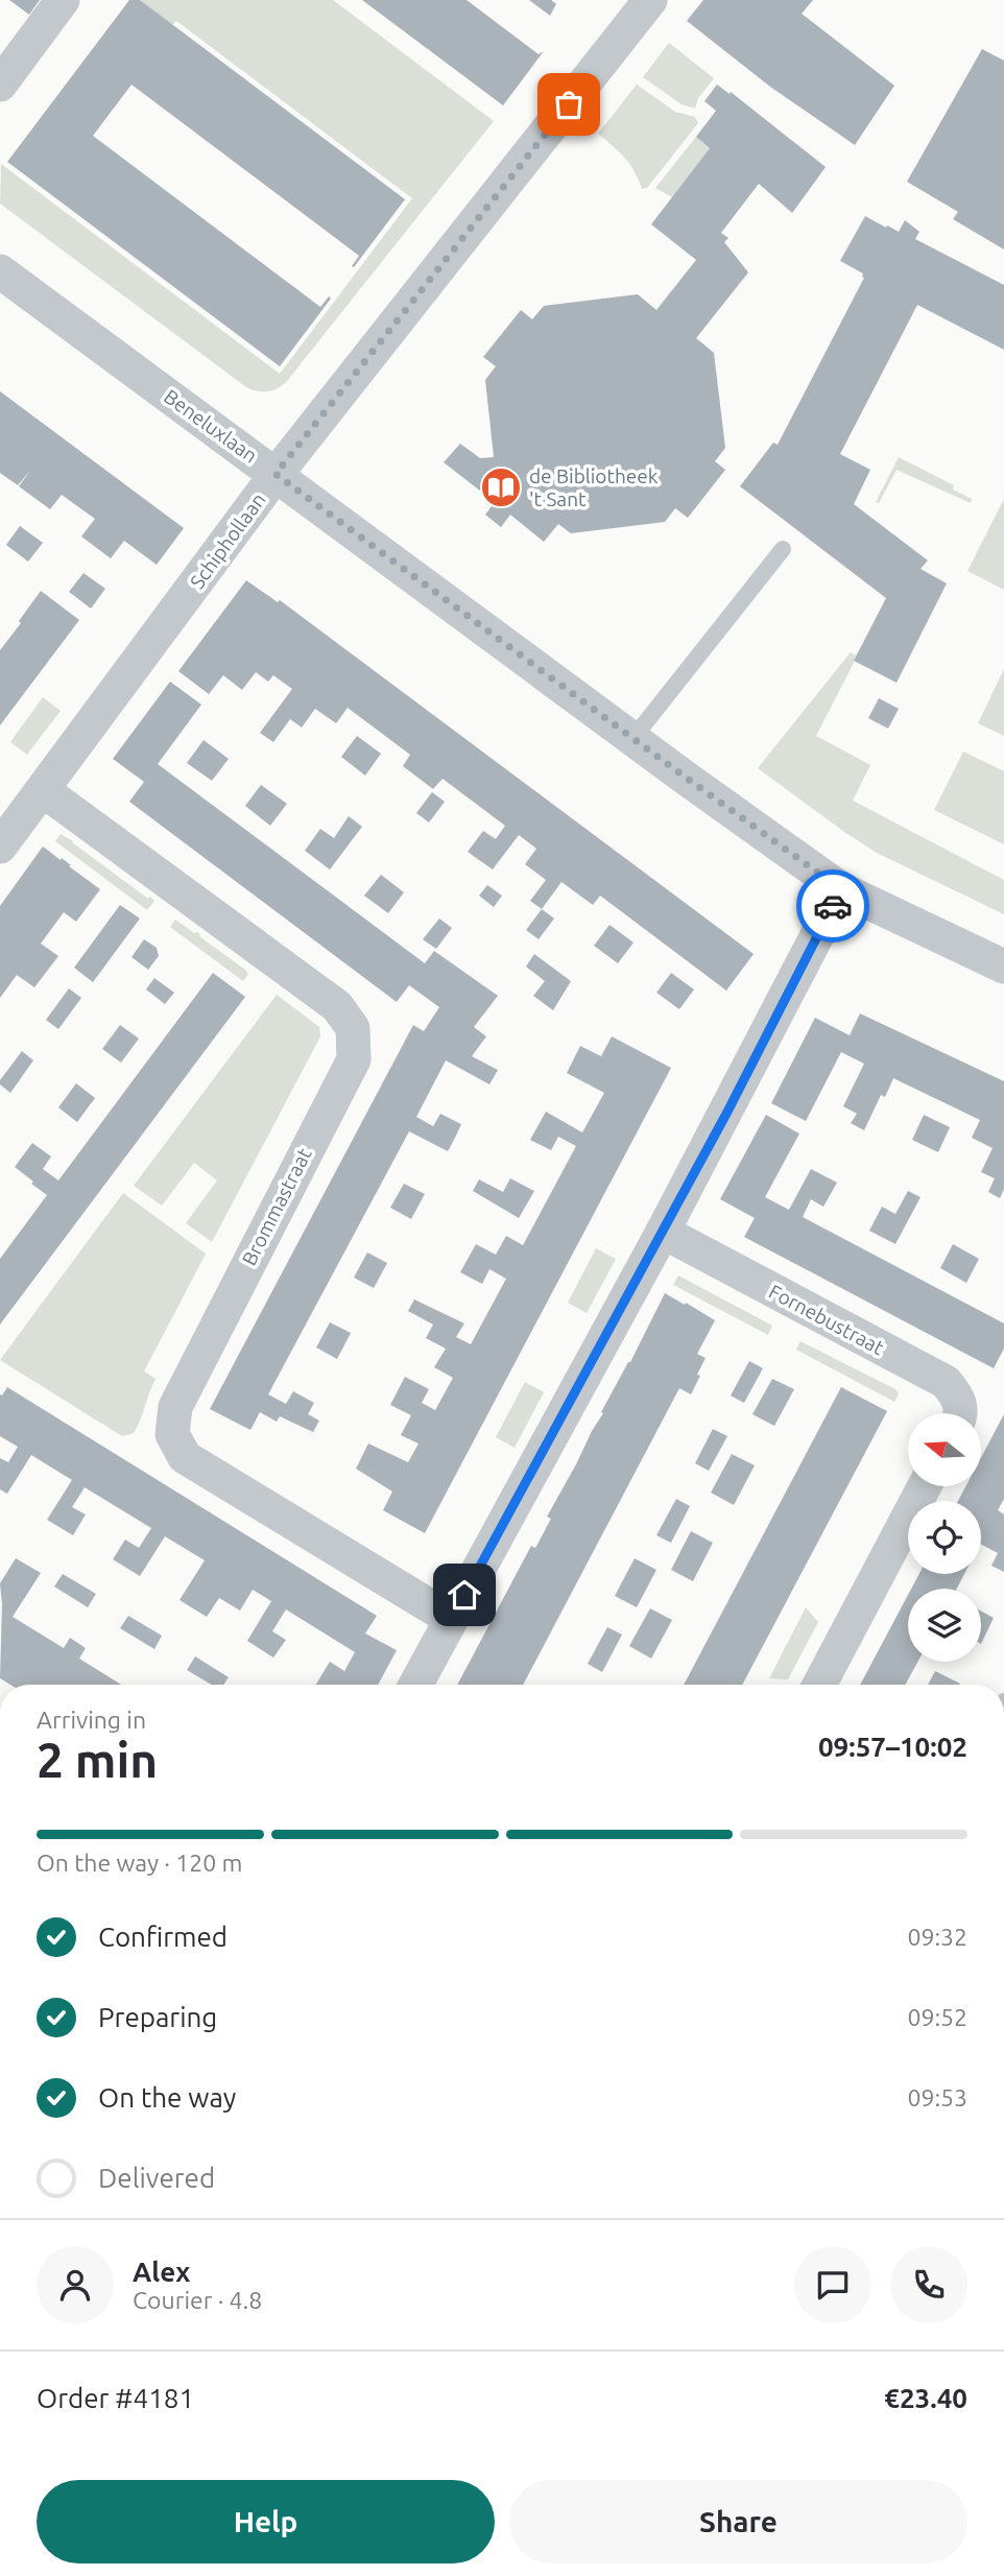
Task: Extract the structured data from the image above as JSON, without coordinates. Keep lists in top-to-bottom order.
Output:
{
  "streets": {
    "street": [
      "Beneluxlaan",
      "Schiphollaan",
      "Brommastraat",
      "Fornebustraat"
    ]
  },
  "crossings": [
    ["Beneluxlaan", "Schiphollaan"],
    ["Schiphollaan", "Brommastraat"]
  ],
  "places": {
    "library": ["de Bibliotheek 't Sant"]
  },
  "north": "left",
  "page": {
    "heading": ["2 min", "Arriving in", "09:57–10:02"],
    "panel": [
      "Alex",
      "Courier · 4.8",
      "Order #4181",
      "€23.40"
    ],
    "bar": "On the way · 120 m",
    "list": [
      ["Confirmed", "09:32"],
      ["Preparing", "09:52"],
      ["On the way", "09:53"],
      "Delivered"
    ],
    "buttons": ["Help", "Share"]
  }
}
